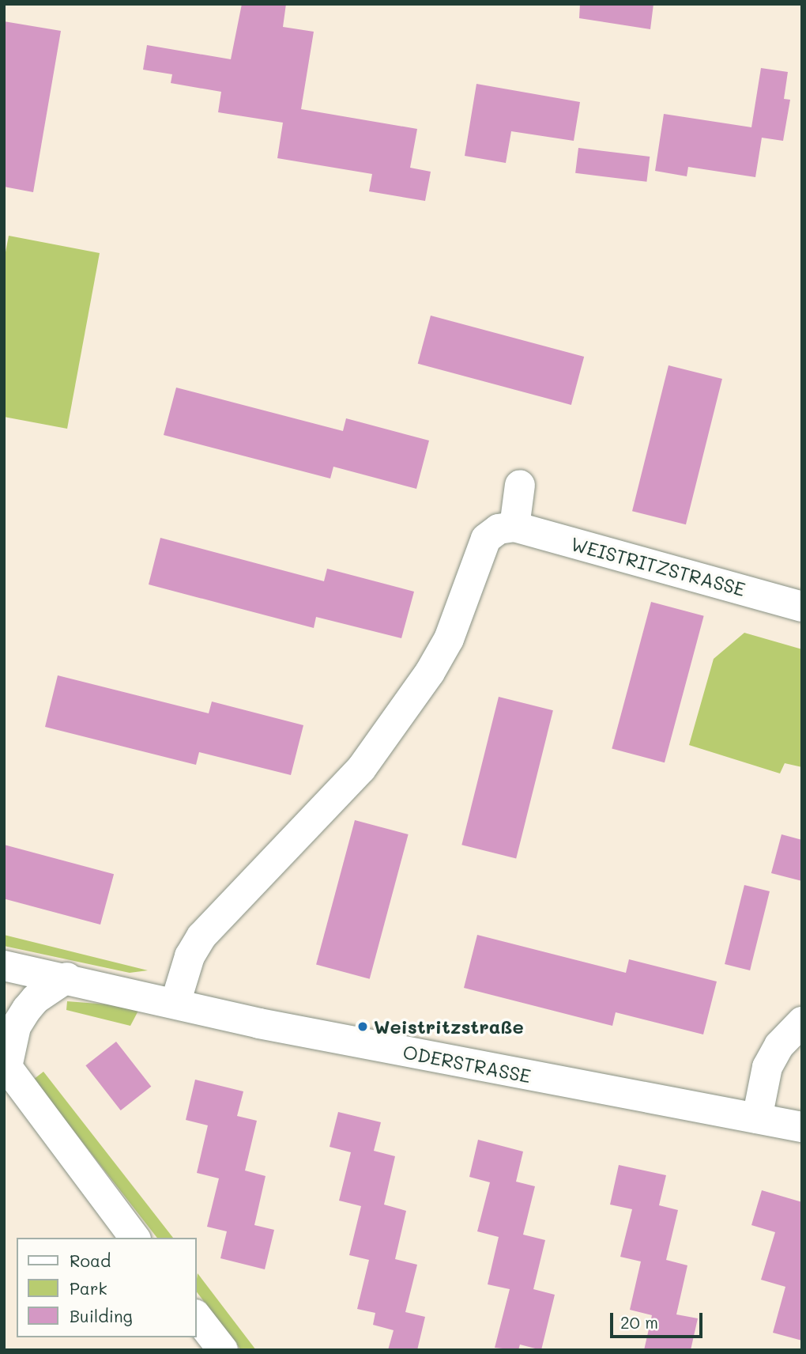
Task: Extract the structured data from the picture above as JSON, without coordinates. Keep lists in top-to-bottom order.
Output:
{
  "streets": {
    "street": ["WEISTRITZSTRASSE", "ODERSTRASSE"]
  },
  "places": ["Weistritzstraße"],
  "legend": ["Road", "Park", "Building"],
  "scale_bar": "20 m"
}
